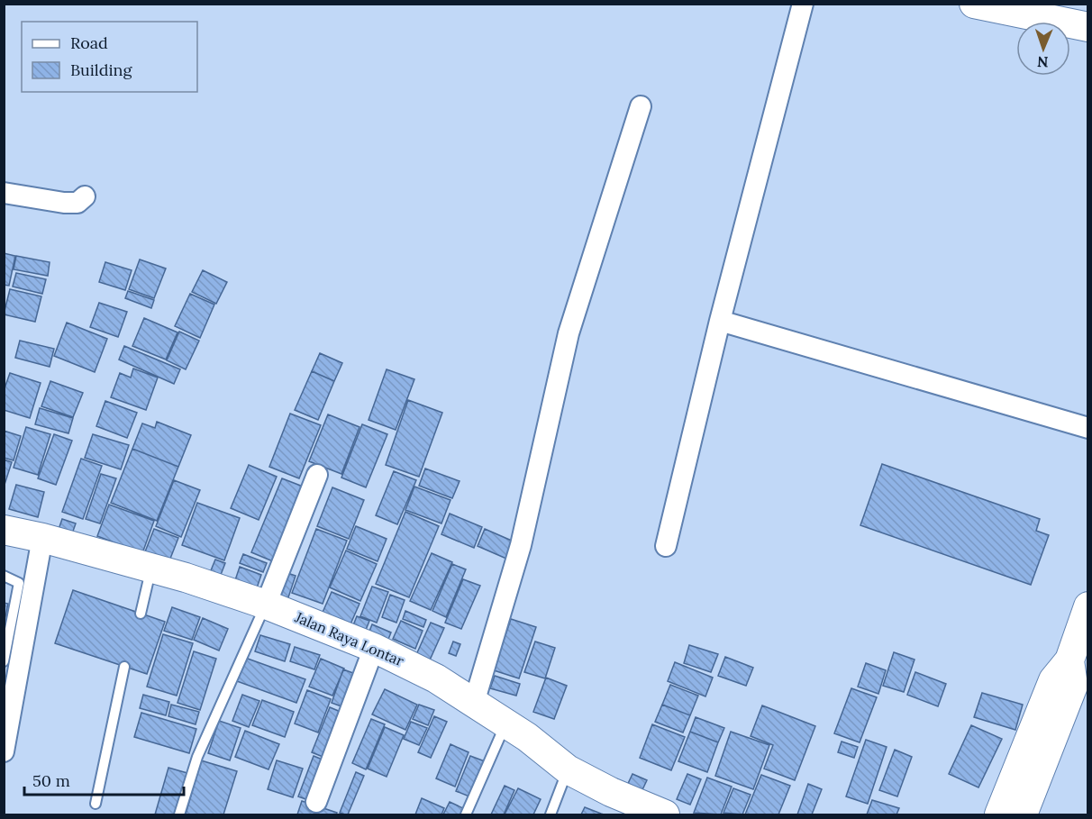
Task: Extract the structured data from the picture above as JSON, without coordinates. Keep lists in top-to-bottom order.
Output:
{
  "streets": {
    "street": ["Jalan Raya Lontar"]
  },
  "legend": ["Road", "Building"],
  "scale_bar": "50 m",
  "north": "bottom"
}
